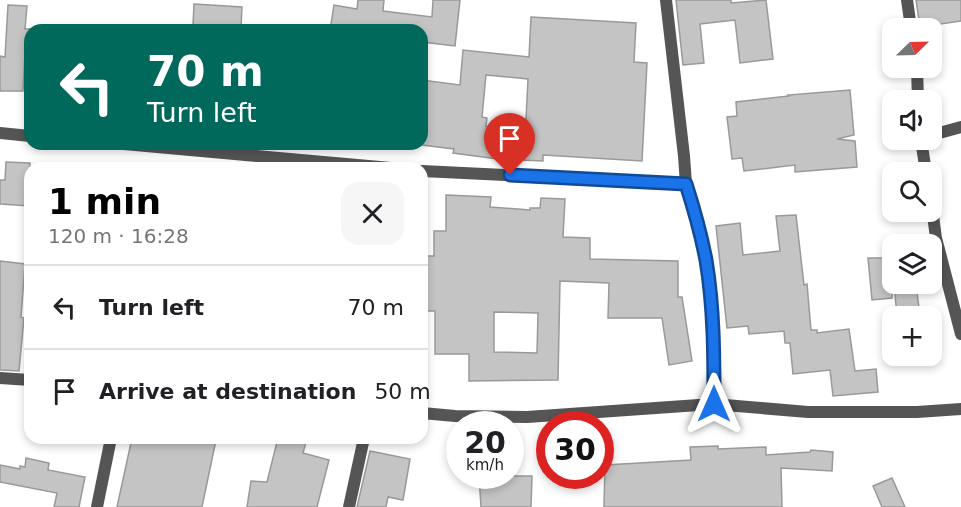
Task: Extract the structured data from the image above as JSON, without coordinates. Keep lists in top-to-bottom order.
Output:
{
  "north": "top right",
  "page": {
    "map_buttons": "+",
    "turn": ["70 m", "Turn left"],
    "heading": ["1 min", "120 m · 16:28"],
    "list": [
      {
        "name": "Turn left",
        "value": "70 m"
      },
      {
        "name": "Arrive at destination",
        "value": "50 m"
      }
    ],
    "speed": "20 km/h",
    "limit": "30"
  }
}
